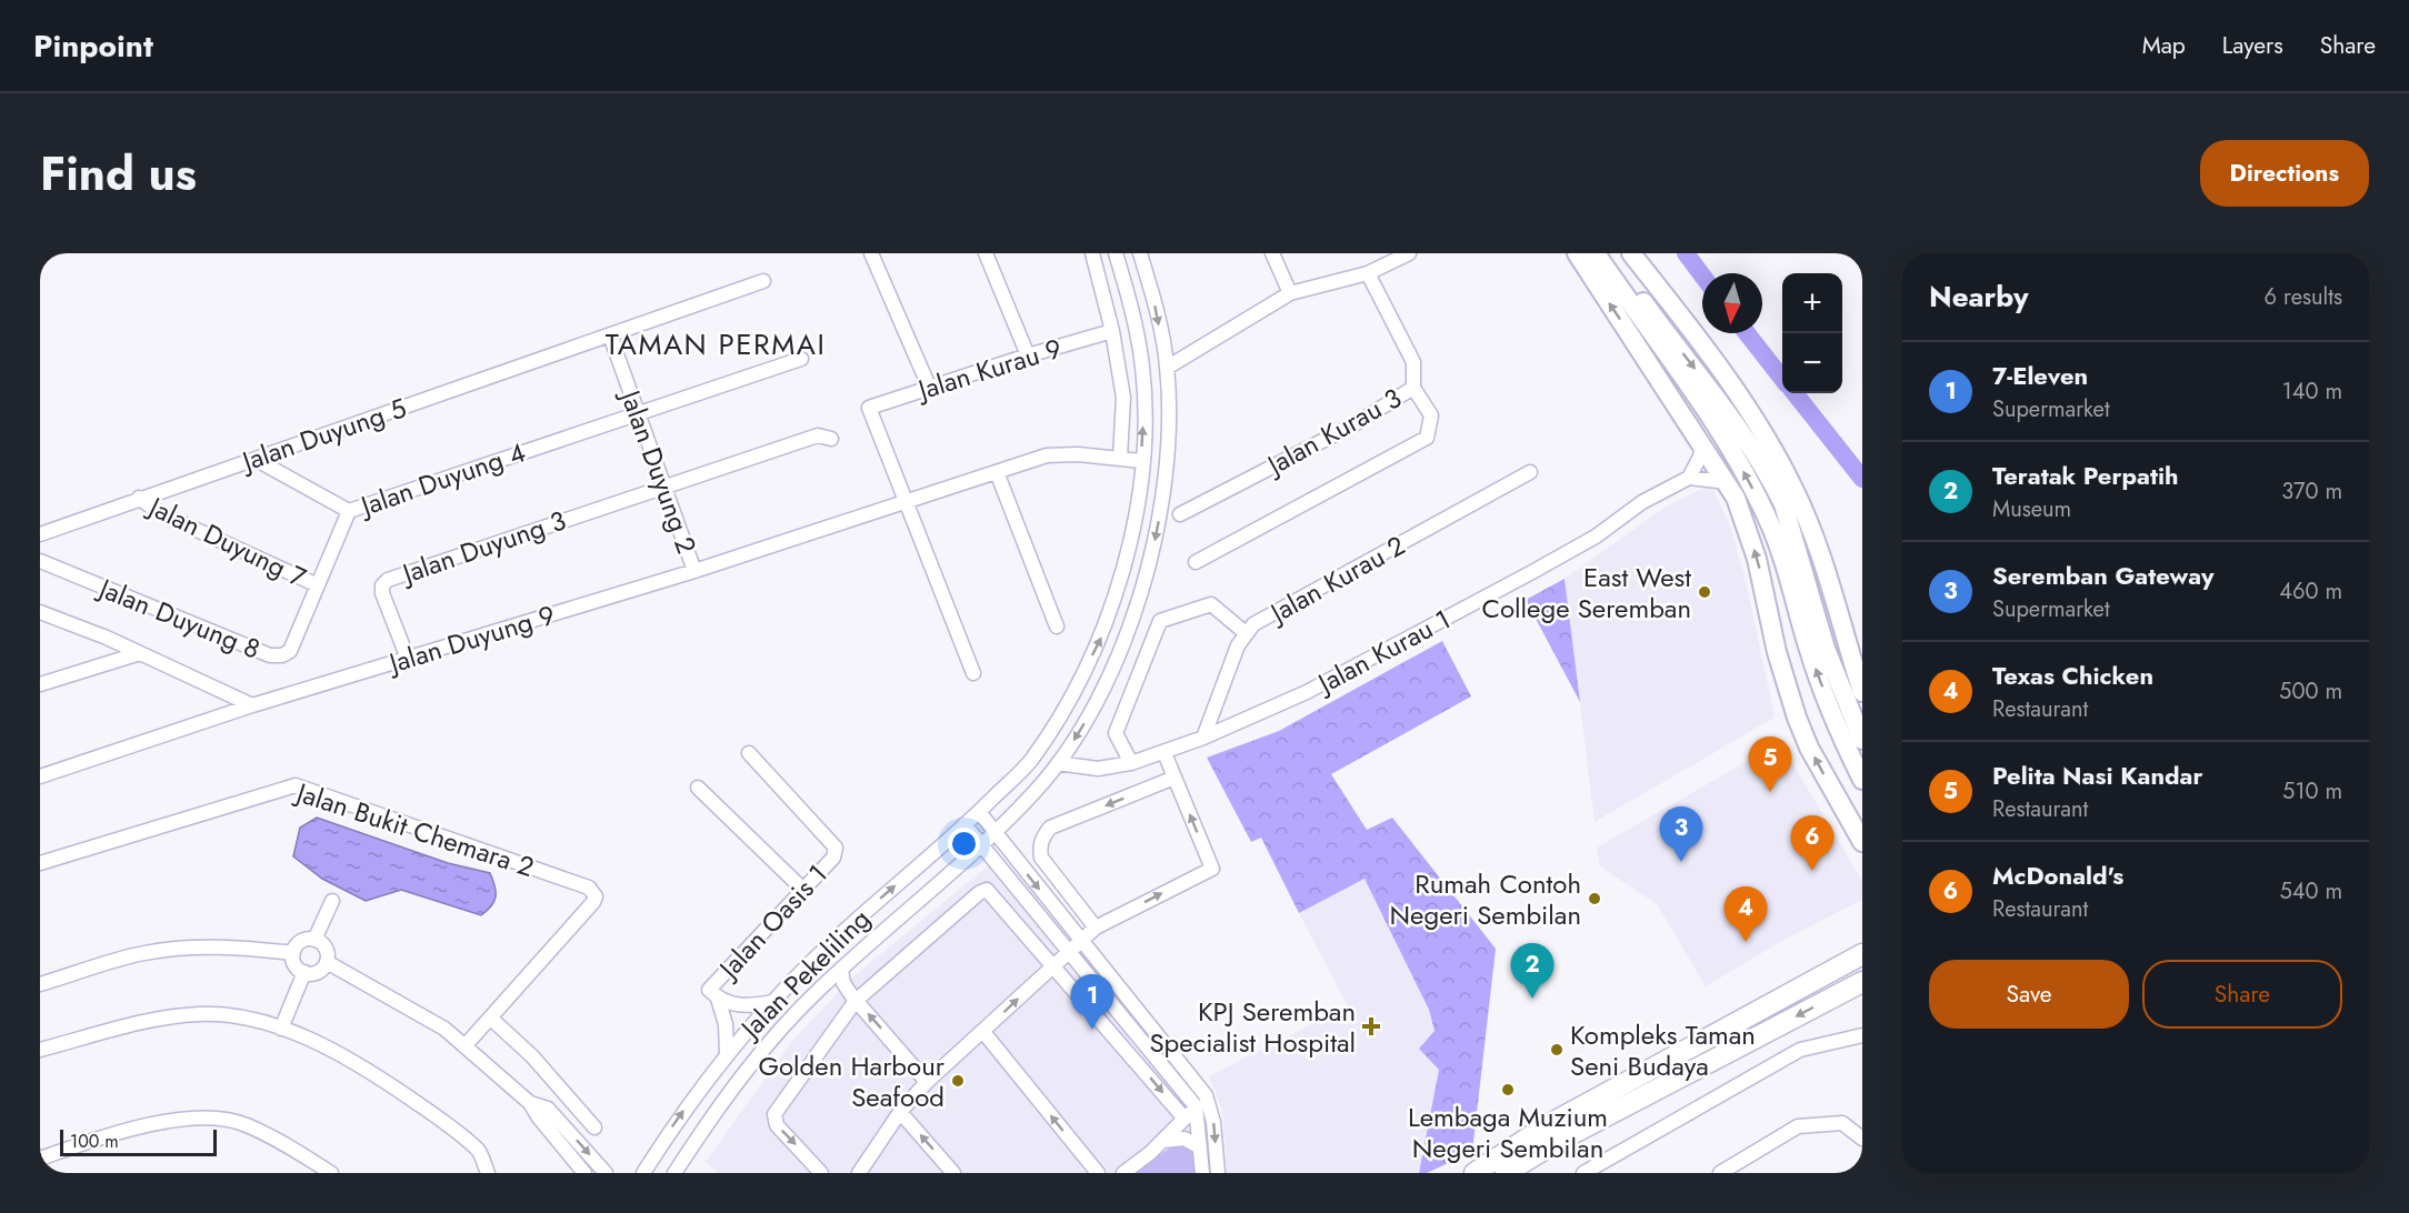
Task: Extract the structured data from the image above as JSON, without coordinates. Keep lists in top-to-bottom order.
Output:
{
  "streets": {
    "street": [
      "Jalan Kurau 9",
      "Jalan Kurau 3",
      "Jalan Duyung 5",
      "Jalan Duyung 2",
      "Jalan Duyung 4",
      "Jalan Duyung 7",
      "Jalan Duyung 3",
      "Jalan Kurau 2",
      "Jalan Duyung 8",
      "Jalan Duyung 9",
      "Jalan Kurau 1",
      "Jalan Bukit Chemara 2",
      "Jalan Oasis 1",
      "Jalan Pekeliling"
    ]
  },
  "crossings": [
    ["Jalan Kurau 9", "Jalan Duyung 9"],
    ["Jalan Duyung 5", "Jalan Duyung 2"],
    ["Jalan Duyung 5", "Jalan Duyung 4"],
    ["Jalan Duyung 5", "Jalan Duyung 7"],
    ["Jalan Duyung 2", "Jalan Duyung 4"],
    ["Jalan Duyung 2", "Jalan Duyung 3"],
    ["Jalan Duyung 2", "Jalan Duyung 9"],
    ["Jalan Duyung 4", "Jalan Duyung 8"],
    ["Jalan Duyung 7", "Jalan Duyung 8"],
    ["Jalan Duyung 3", "Jalan Duyung 9"],
    ["Jalan Kurau 2", "Jalan Kurau 1"],
    ["Jalan Duyung 9", "Jalan Pekeliling"],
    ["Jalan Kurau 1", "Jalan Pekeliling"],
    ["Jalan Oasis 1", "Jalan Pekeliling"]
  ],
  "districts": ["TAMAN PERMAI"],
  "places": {
    "other": [
      "East West College Seremban",
      "Rumah Contoh Negeri Sembilan",
      "Kompleks Taman Seni Budaya",
      "Golden Harbour Seafood",
      "Lembaga Muzium Negeri Sembilan"
    ],
    "health": ["KPJ Seremban Specialist Hospital"]
  },
  "scale_bar": "100 m",
  "north": "bottom",
  "page": {
    "header": "Pinpoint",
    "nav": ["Map", "Layers", "Share"],
    "title": "Find us",
    "buttons": [
      "Directions",
      ["Save", "Share"]
    ],
    "heading": ["Nearby", "6 results"],
    "map_buttons": ["+", "−"],
    "list": [
      {
        "mark": "1",
        "name": "7-Eleven",
        "note": "Supermarket",
        "value": "140 m"
      },
      {
        "mark": "2",
        "name": "Teratak Perpatih",
        "note": "Museum",
        "value": "370 m"
      },
      {
        "mark": "3",
        "name": "Seremban Gateway",
        "note": "Supermarket",
        "value": "460 m"
      },
      {
        "mark": "4",
        "name": "Texas Chicken",
        "note": "Restaurant",
        "value": "500 m"
      },
      {
        "mark": "5",
        "name": "Pelita Nasi Kandar",
        "note": "Restaurant",
        "value": "510 m"
      },
      {
        "mark": "6",
        "name": "McDonald's",
        "note": "Restaurant",
        "value": "540 m"
      }
    ],
    "pins": [
      "5",
      "3",
      "6",
      "4",
      "2",
      "1"
    ],
    "scale": "100 m"
  }
}
